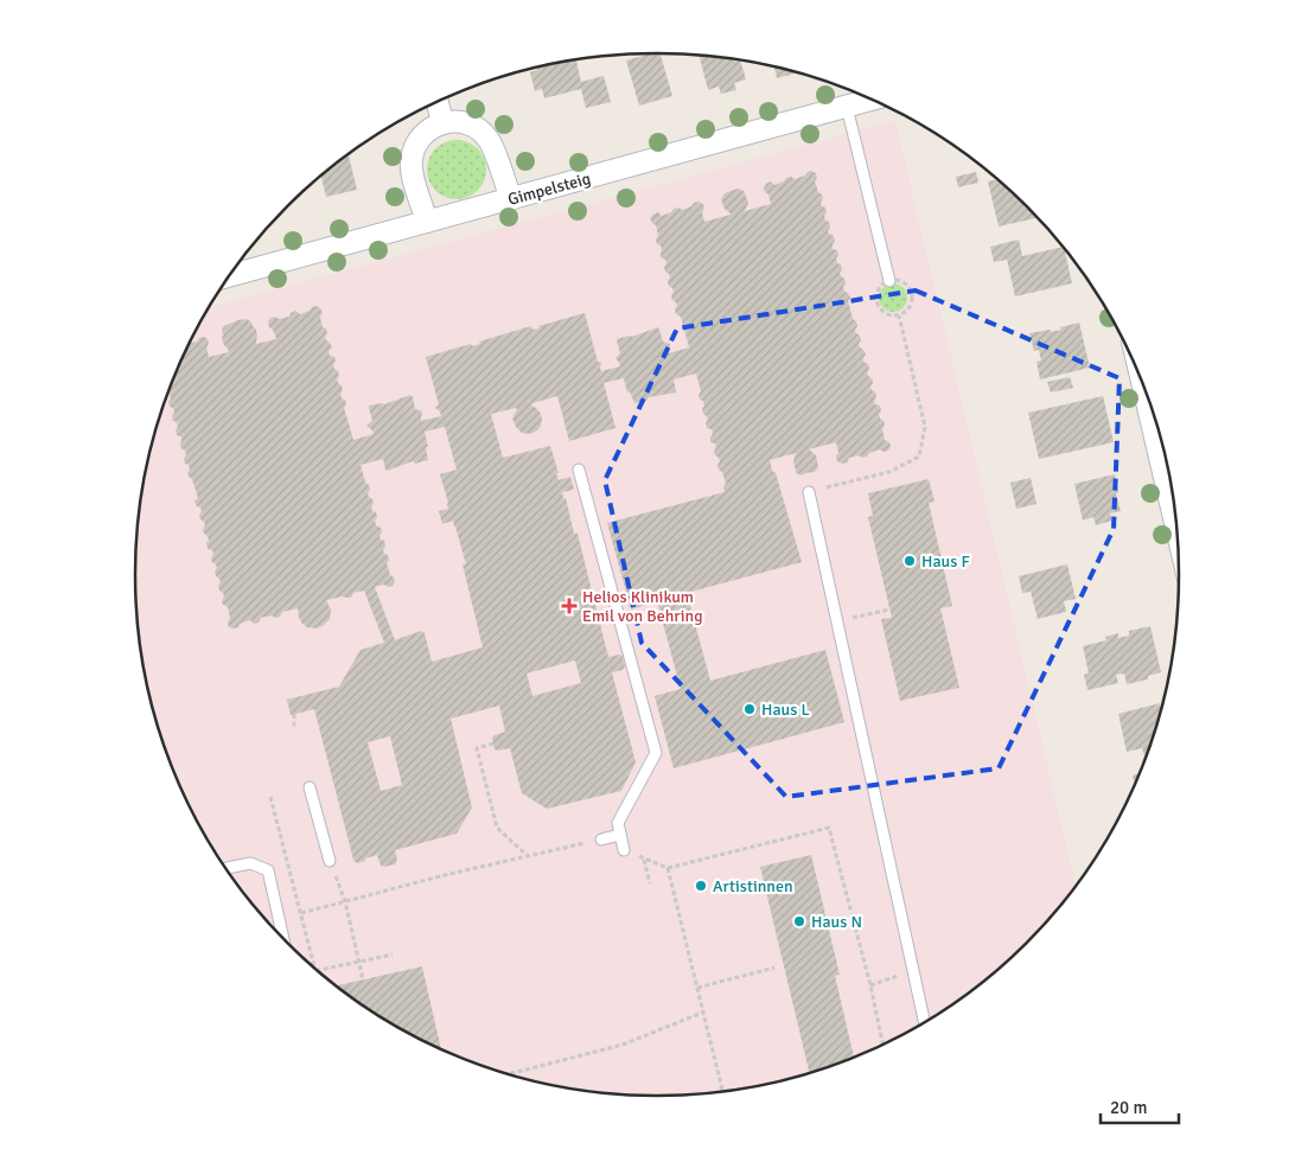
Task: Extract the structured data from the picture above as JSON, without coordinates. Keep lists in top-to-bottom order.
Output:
{
  "streets": {
    "street": ["Gimpelsteig"]
  },
  "places": {
    "other": [
      "Haus F",
      "Haus L",
      "Artistinnen",
      "Haus N"
    ],
    "health": ["Helios Klinikum Emil von Behring"]
  },
  "scale_bar": "20 m"
}
